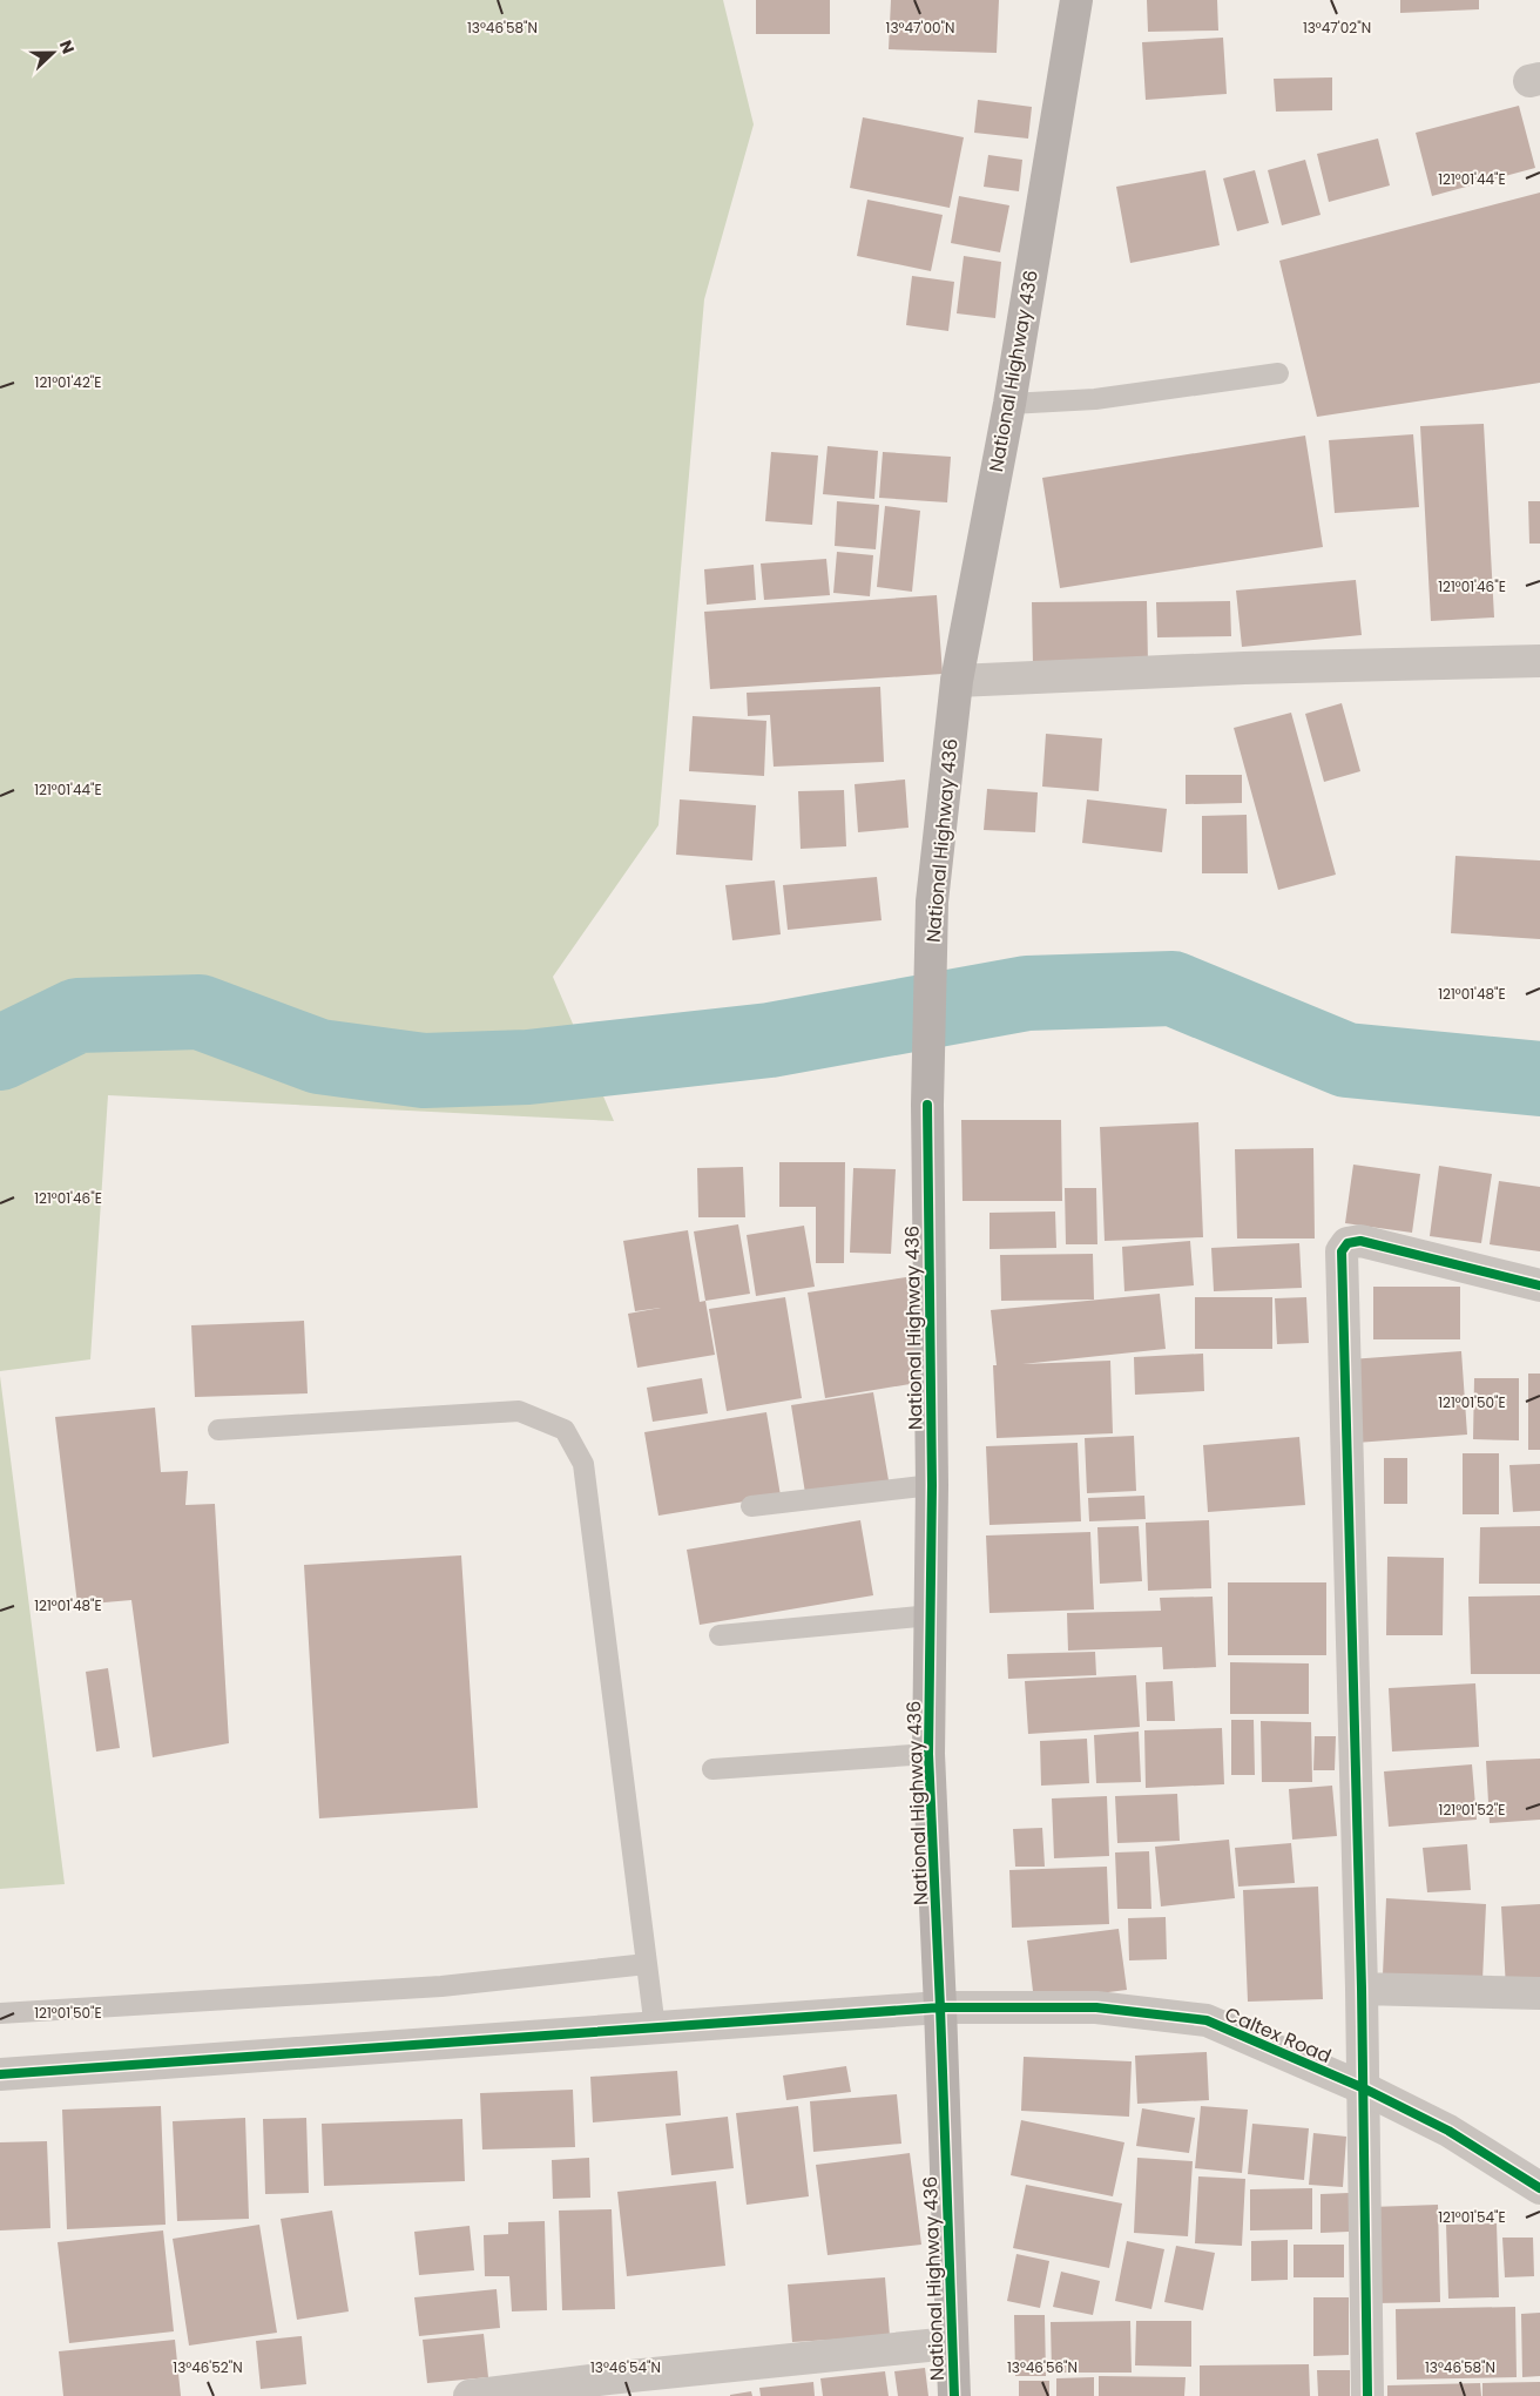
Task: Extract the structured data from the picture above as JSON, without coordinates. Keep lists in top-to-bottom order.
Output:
{
  "streets": {
    "main road": ["National Highway 436"],
    "street": ["Caltex Road"]
  },
  "crossings": [
    ["National Highway 436", "Caltex Road"]
  ],
  "north": "right",
  "coordinates": [
    "13°46'58\"N",
    "13°47'00\"N",
    "13°47'02\"N",
    "121°01'44\"E",
    "121°01'42\"E",
    "121°01'46\"E",
    "121°01'48\"E",
    "121°01'50\"E",
    "121°01'52\"E",
    "121°01'54\"E",
    "13°46'52\"N",
    "13°46'54\"N",
    "13°46'56\"N"
  ]
}
